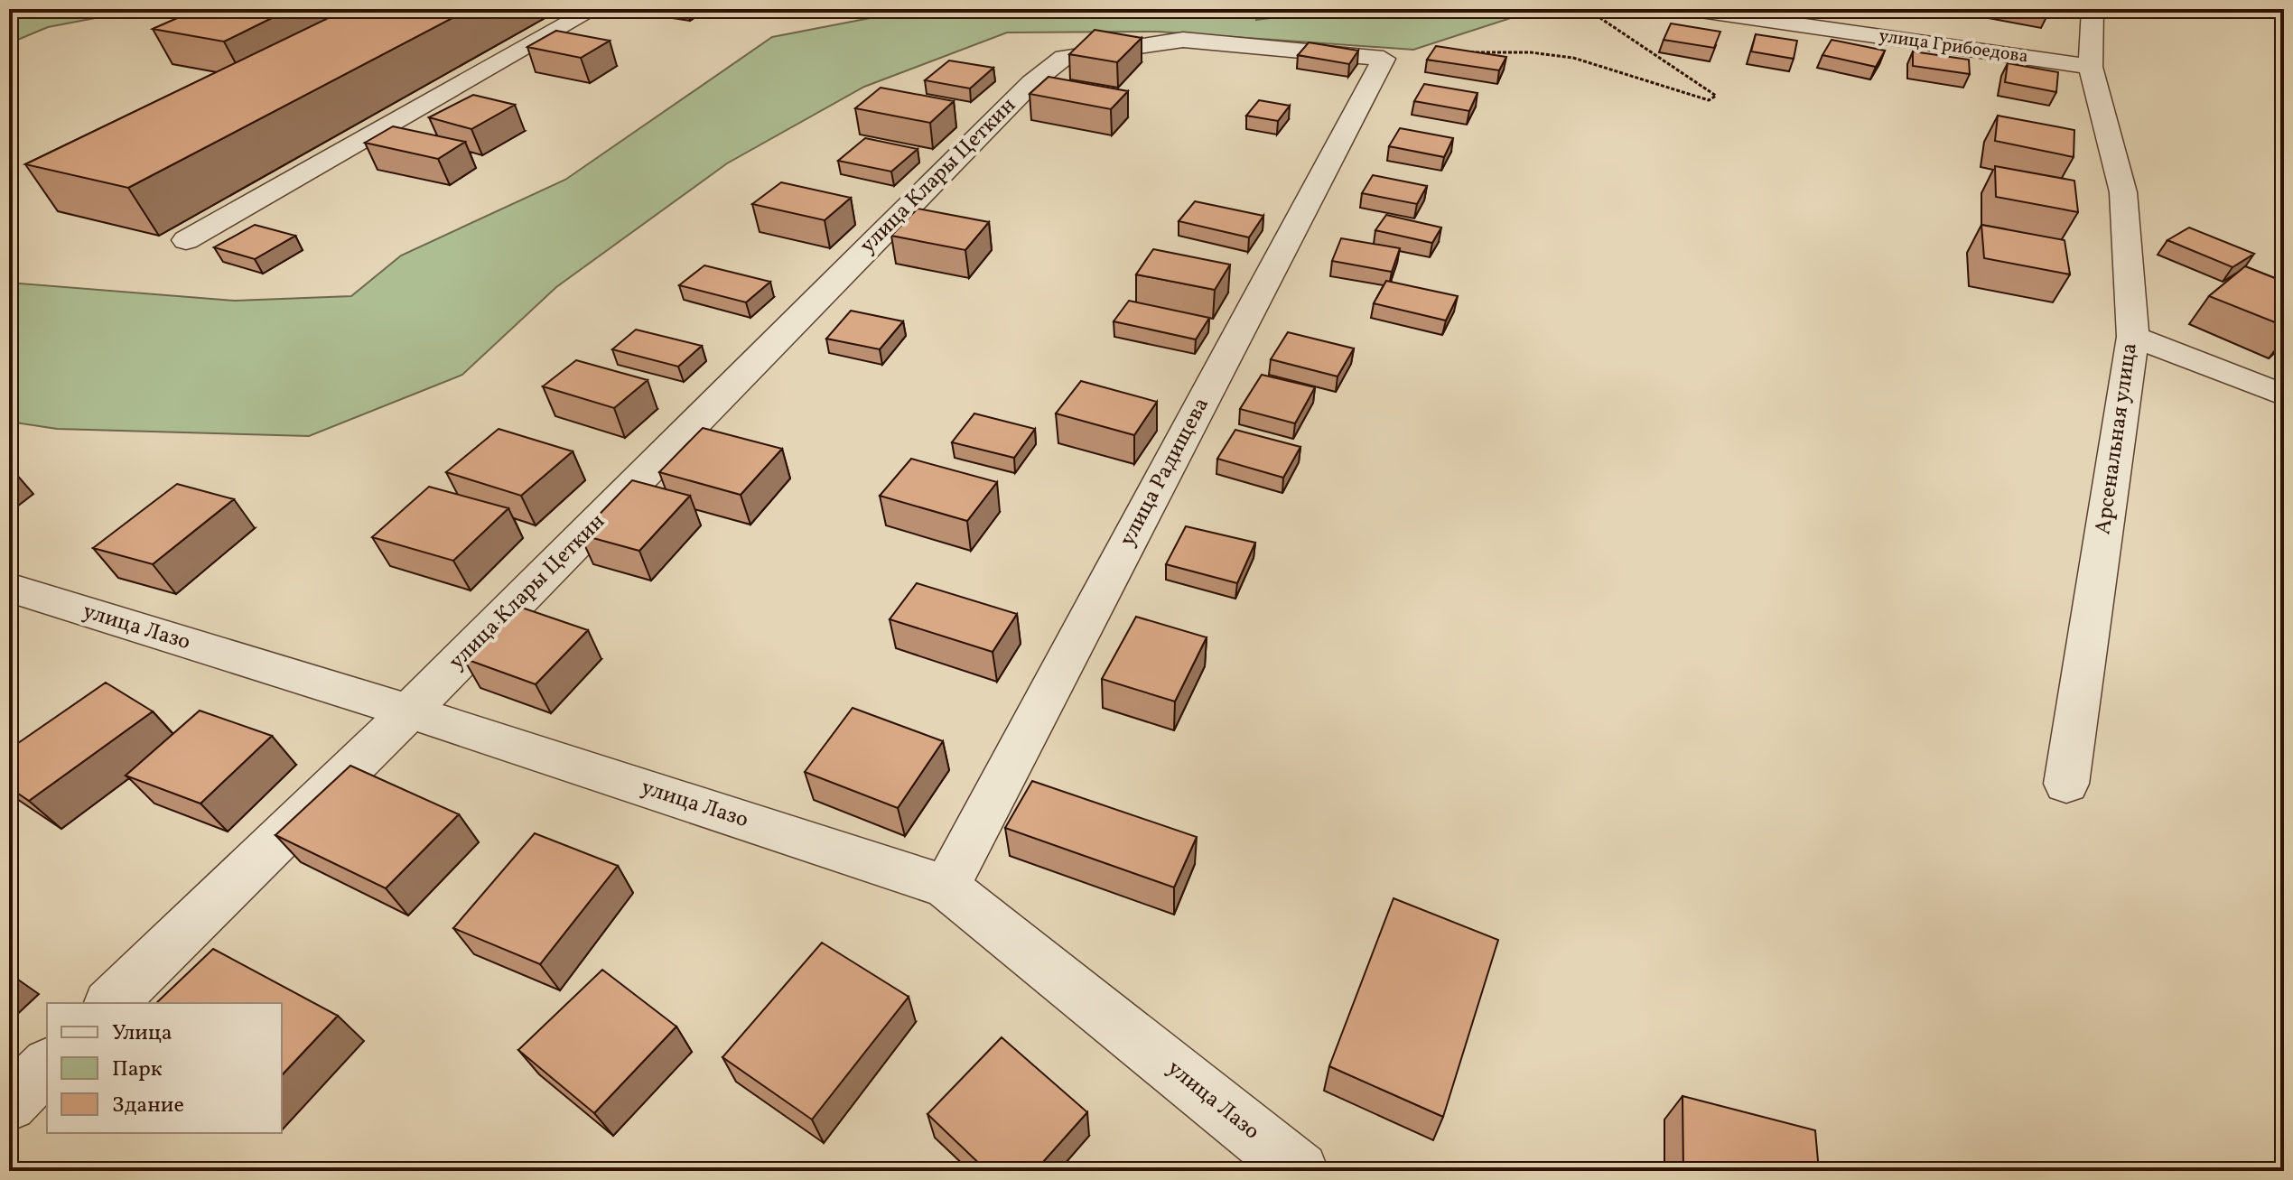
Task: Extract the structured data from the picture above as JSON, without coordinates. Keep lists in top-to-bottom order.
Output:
{
  "streets": {
    "street": [
      "улица Грибоедова",
      "улица Клары Цеткин",
      "Арсенальная улица",
      "улица Радищева",
      "улица Лазо"
    ]
  },
  "crossings": [
    ["улица Грибоедова", "Арсенальная улица"],
    ["улица Клары Цеткин", "улица Радищева"],
    ["улица Клары Цеткин", "улица Лазо"],
    ["улица Радищева", "улица Лазо"]
  ],
  "legend": ["Улица", "Парк", "Здание"]
}
